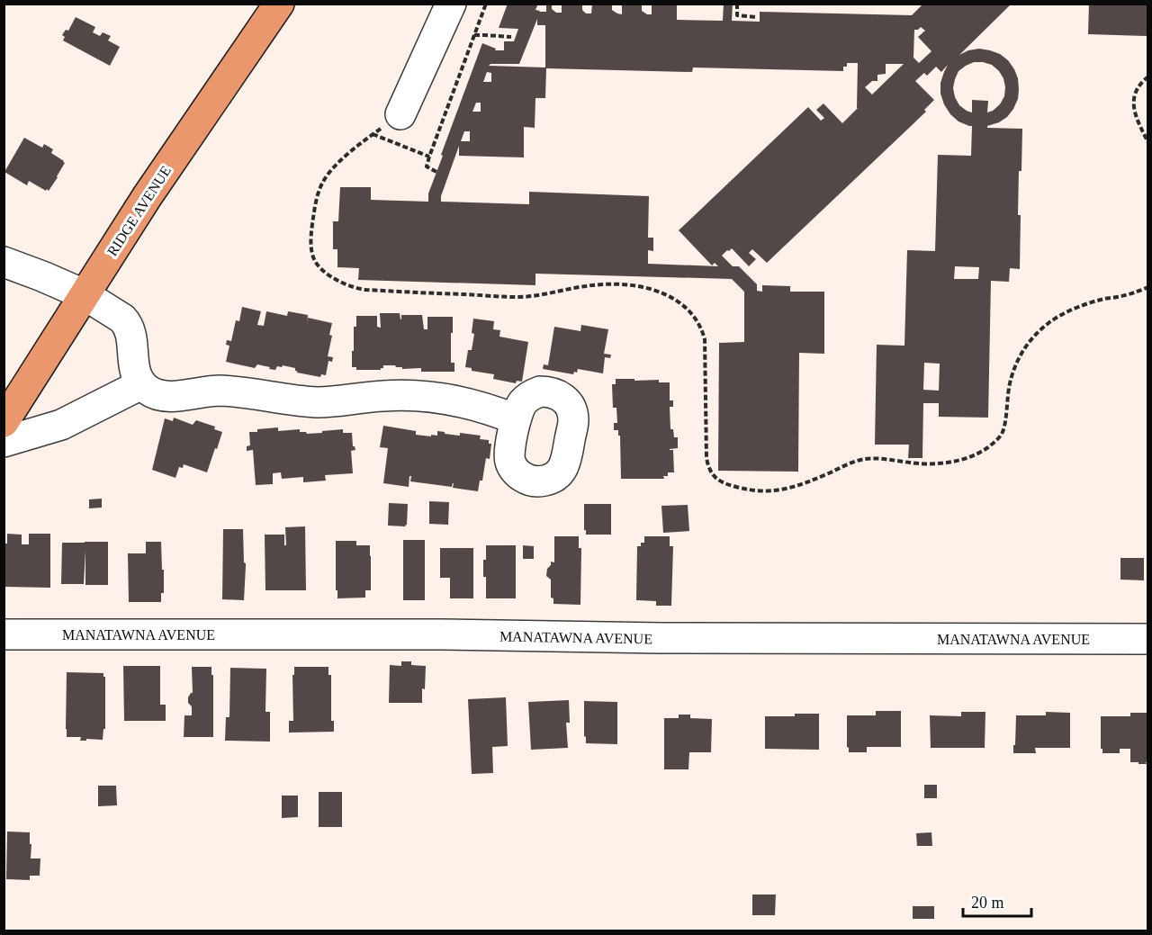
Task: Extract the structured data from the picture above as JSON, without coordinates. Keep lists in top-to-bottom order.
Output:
{
  "streets": {
    "main road": ["RIDGE AVENUE"],
    "street": ["MANATAWNA AVENUE"]
  },
  "scale_bar": "20 m"
}
